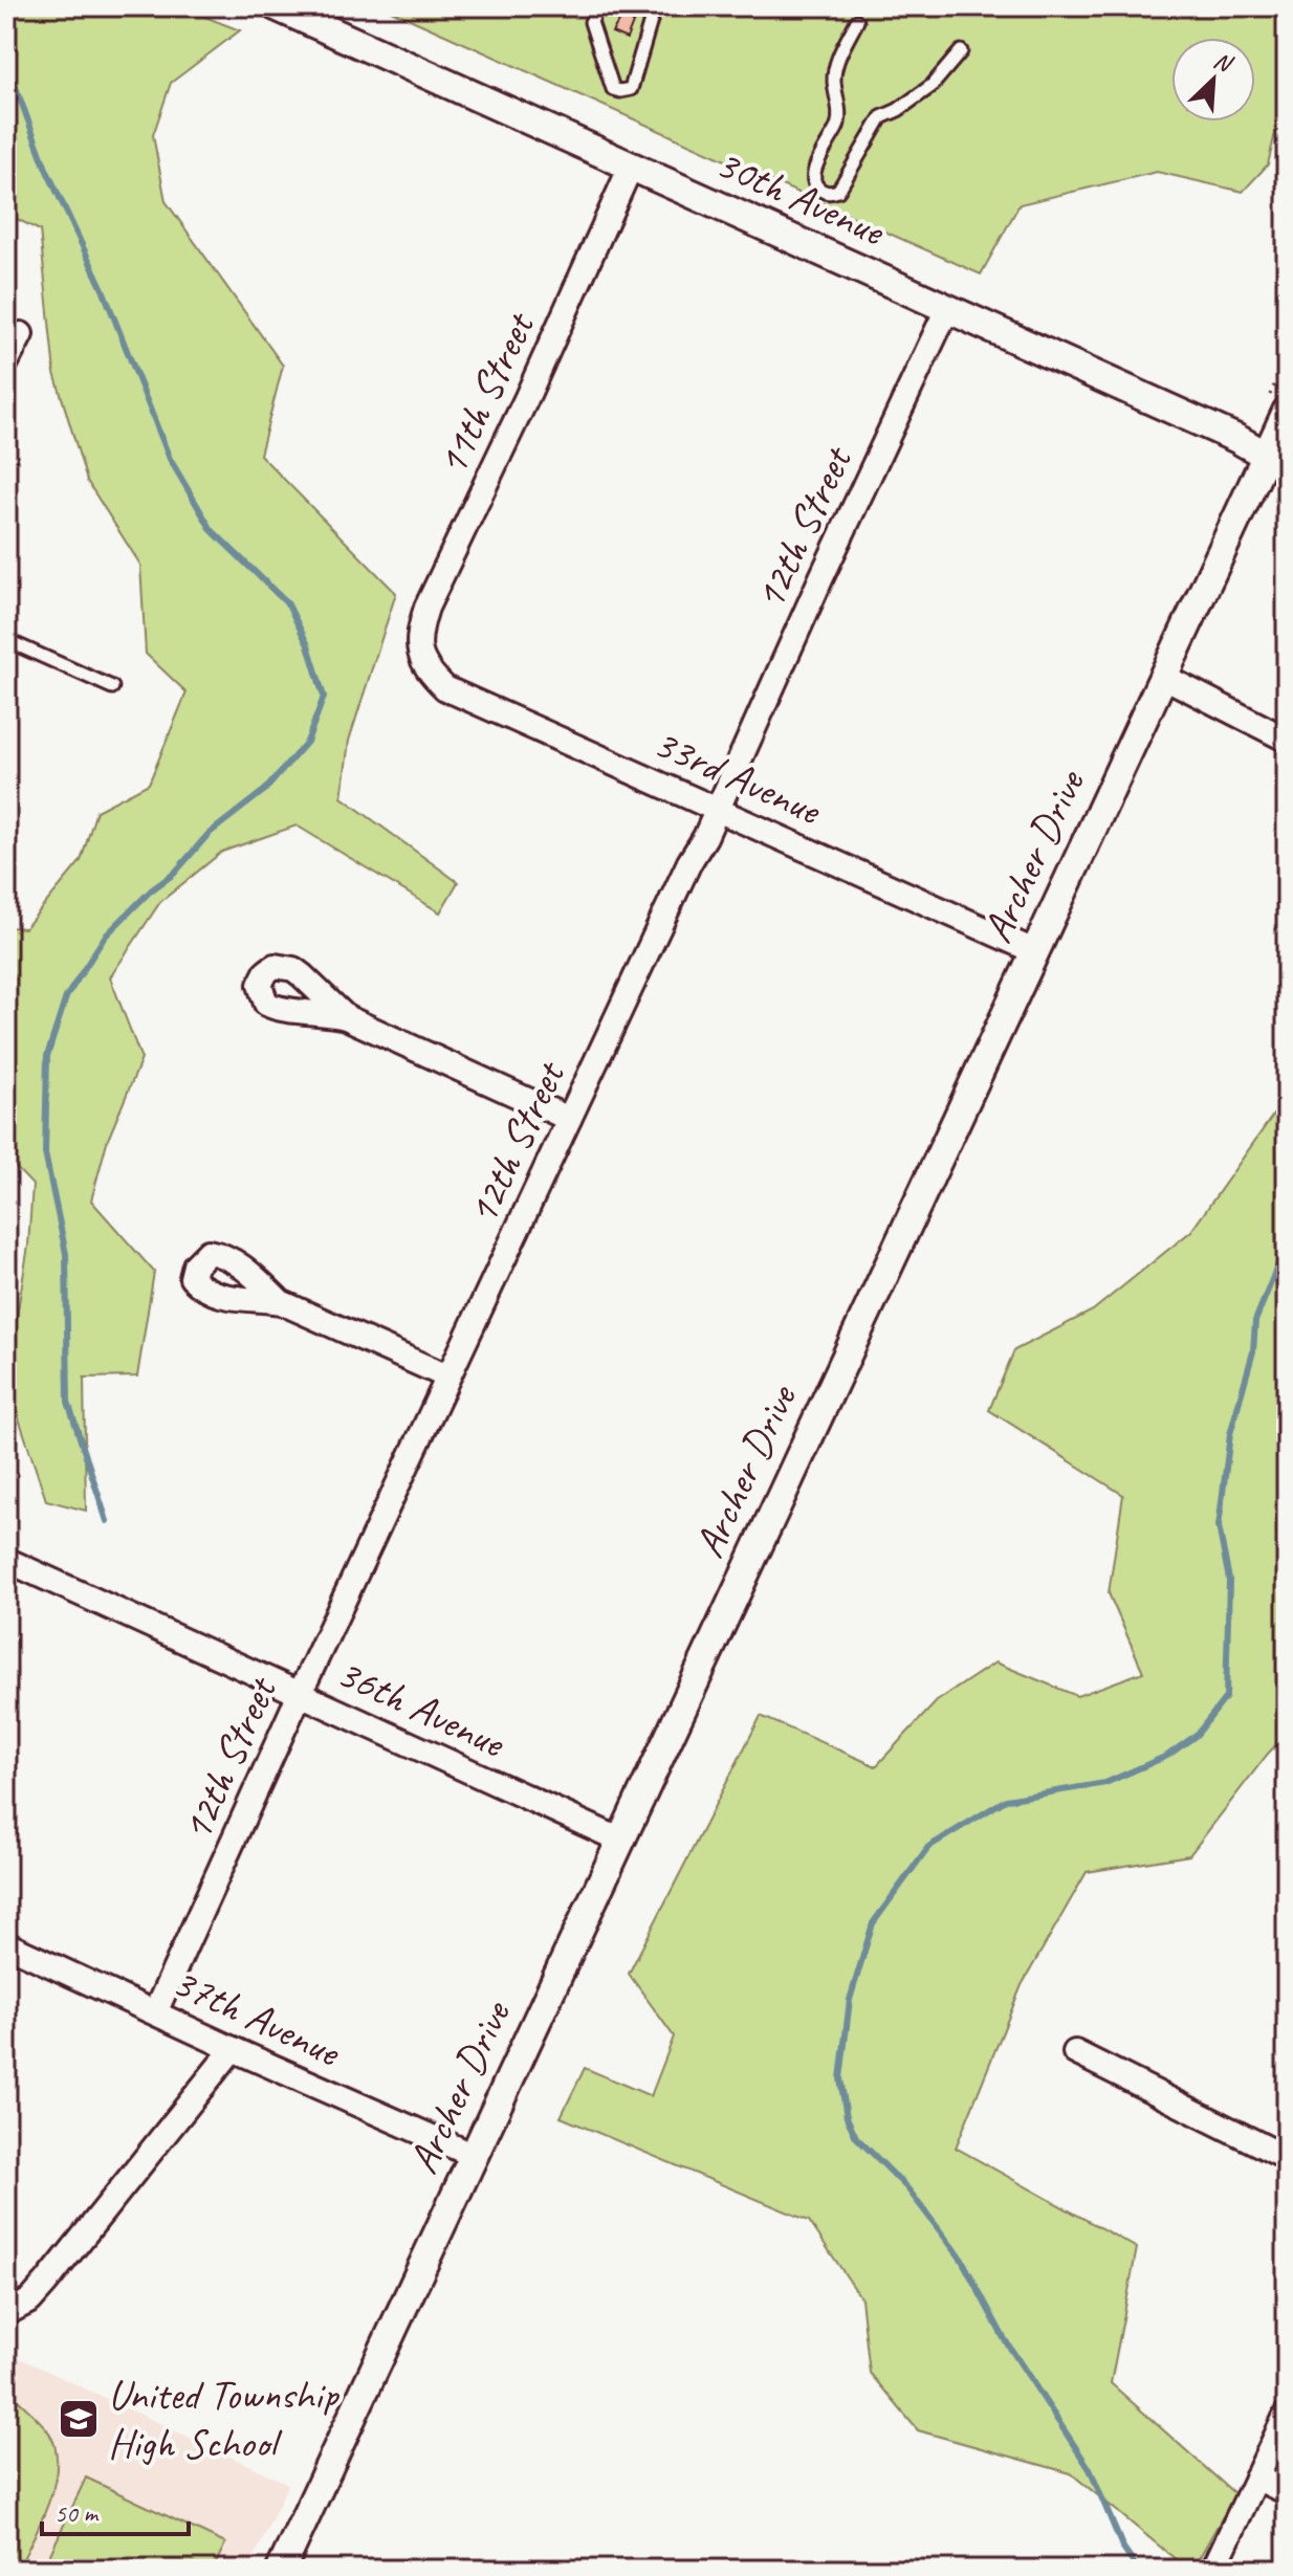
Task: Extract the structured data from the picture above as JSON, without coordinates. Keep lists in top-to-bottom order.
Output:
{
  "streets": {
    "street": [
      "30th Avenue",
      "11th Street",
      "12th Street",
      "33rd Avenue",
      "Archer Drive",
      "36th Avenue",
      "37th Avenue"
    ]
  },
  "crossings": [
    ["30th Avenue", "11th Street"],
    ["30th Avenue", "12th Street"],
    ["30th Avenue", "Archer Drive"],
    ["11th Street", "33rd Avenue"],
    ["12th Street", "33rd Avenue"],
    ["12th Street", "36th Avenue"],
    ["12th Street", "37th Avenue"],
    ["33rd Avenue", "Archer Drive"],
    ["Archer Drive", "36th Avenue"],
    ["Archer Drive", "37th Avenue"]
  ],
  "places": {
    "school or university": ["United Township High School"]
  },
  "scale_bar": "50 m",
  "north": "top right"
}
